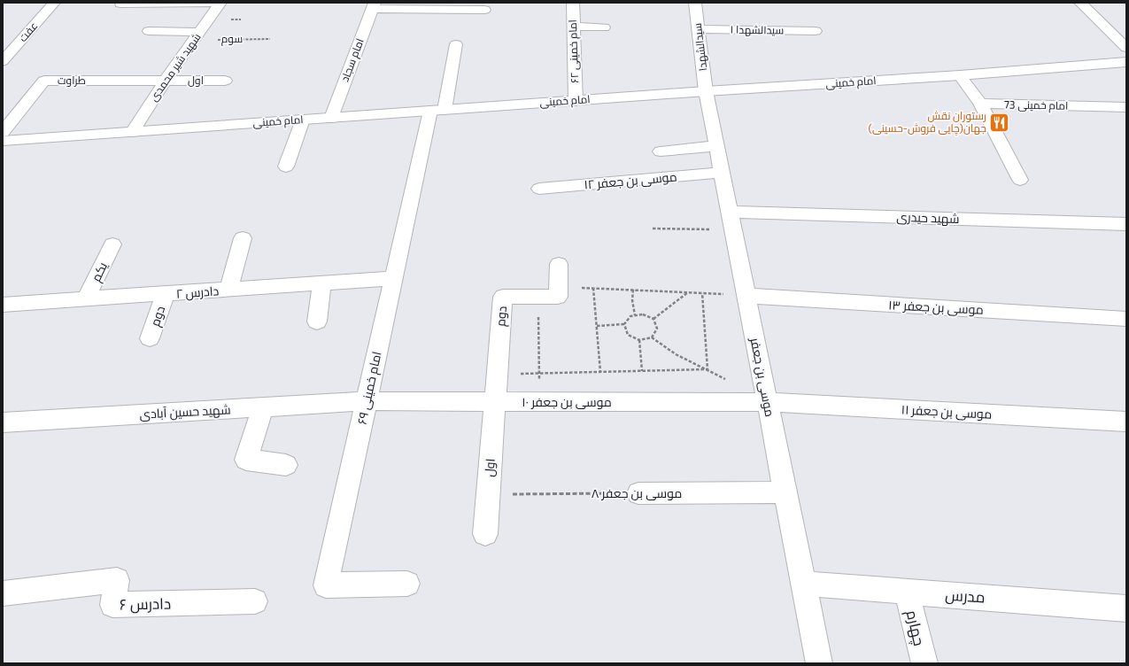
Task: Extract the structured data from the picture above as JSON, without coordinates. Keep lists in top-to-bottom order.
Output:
{
  "streets": {
    "street": [
      "سیدالشهدا ۱",
      "عفت",
      "سیدالشهدا",
      "امام خمینی ۶۲",
      "امام سجاد",
      "شهید شیر محمدی",
      "طراوت",
      "اول",
      "امام خمینی",
      "امام خمینی 73",
      "موسی بن جعفر ۱۲",
      "شهید حیدری",
      "یکم",
      "دادرس ۲",
      "موسی بن جعفر ۱۳",
      "دوم",
      "موسی بن جعفر",
      "امام خمینی ۶۹",
      "موسی بن جعفر ۱۰",
      "شهید حسین آبادی",
      "موسی بن جعفر ۱۱",
      "موسی بن جعفر ۸",
      "مدرس",
      "دادرس ۶",
      "چهارم"
    ],
    "path": ["سوم"]
  },
  "crossings": [
    ["سیدالشهدا ۱", "سیدالشهدا"],
    ["سوم", "شهید شیر محمدی"],
    ["سیدالشهدا", "امام خمینی"],
    ["سیدالشهدا", "موسی بن جعفر"],
    ["امام خمینی ۶۲", "امام خمینی"],
    ["امام سجاد", "امام خمینی"],
    ["شهید شیر محمدی", "طراوت"],
    ["شهید شیر محمدی", "اول"],
    ["شهید شیر محمدی", "امام خمینی"],
    ["طراوت", "اول"],
    ["طراوت", "امام خمینی"],
    ["اول", "دوم"],
    ["اول", "موسی بن جعفر ۱۰"],
    ["اول", "موسی بن جعفر ۸"],
    ["امام خمینی", "موسی بن جعفر"],
    ["امام خمینی", "امام خمینی ۶۹"],
    ["موسی بن جعفر ۱۲", "موسی بن جعفر"],
    ["شهید حیدری", "موسی بن جعفر"],
    ["یکم", "دادرس ۲"],
    ["دادرس ۲", "دوم"],
    ["دادرس ۲", "امام خمینی ۶۹"],
    ["موسی بن جعفر ۱۳", "موسی بن جعفر"],
    ["دوم", "موسی بن جعفر ۱۰"],
    ["موسی بن جعفر", "موسی بن جعفر ۱۰"],
    ["موسی بن جعفر", "موسی بن جعفر ۱۱"],
    ["موسی بن جعفر", "موسی بن جعفر ۸"],
    ["موسی بن جعفر", "مدرس"],
    ["امام خمینی ۶۹", "موسی بن جعفر ۱۰"],
    ["امام خمینی ۶۹", "شهید حسین آبادی"],
    ["موسی بن جعفر ۱۰", "شهید حسین آبادی"],
    ["موسی بن جعفر ۱۰", "موسی بن جعفر ۱۱"],
    ["مدرس", "چهارم"]
  ],
  "places": {
    "restaurant": ["رستوران نقش جهان(چایی فروش-حسینی)"]
  }
}
